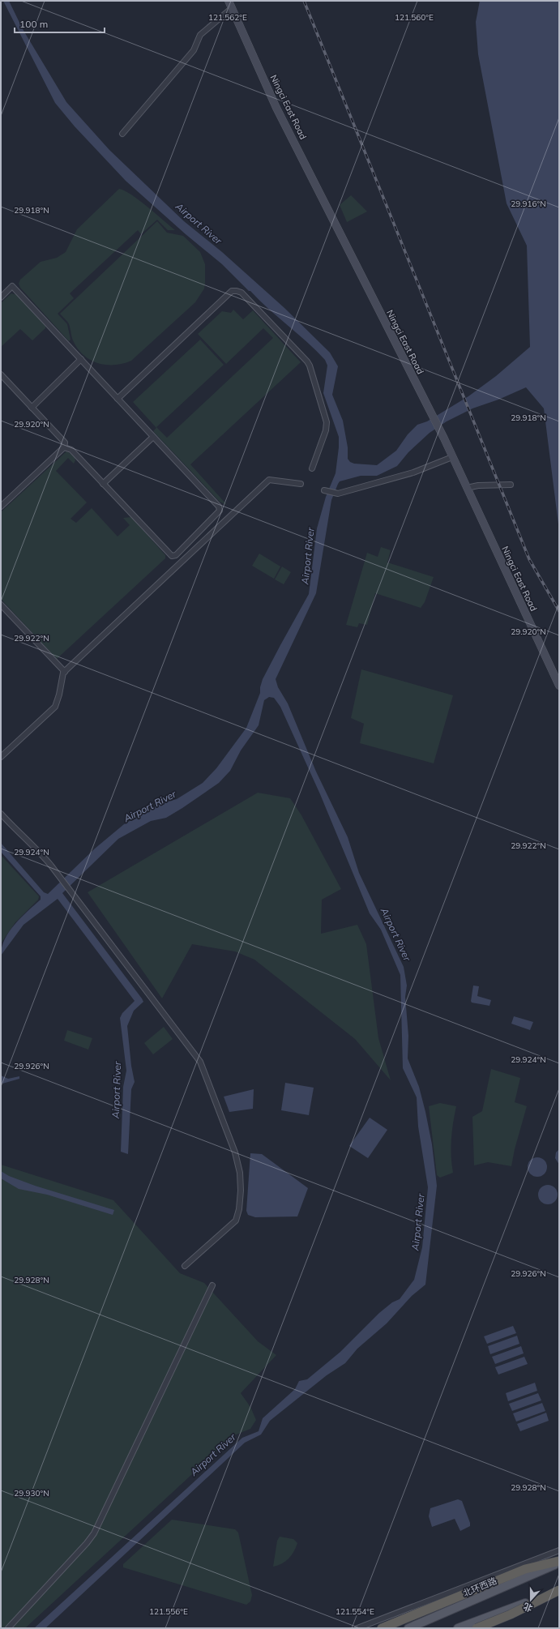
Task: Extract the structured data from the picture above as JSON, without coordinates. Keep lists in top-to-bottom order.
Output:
{
  "streets": {
    "main road": ["Ningci East Road", "北环西路"]
  },
  "water": ["Airport River"],
  "scale_bar": "100 m",
  "north": "bottom",
  "coordinates": [
    "121.562°E",
    "121.560°E",
    "29.916°N",
    "29.918°N",
    "29.920°N",
    "29.922°N",
    "29.924°N",
    "29.926°N",
    "29.928°N",
    "29.930°N",
    "121.556°E",
    "121.554°E"
  ]
}
